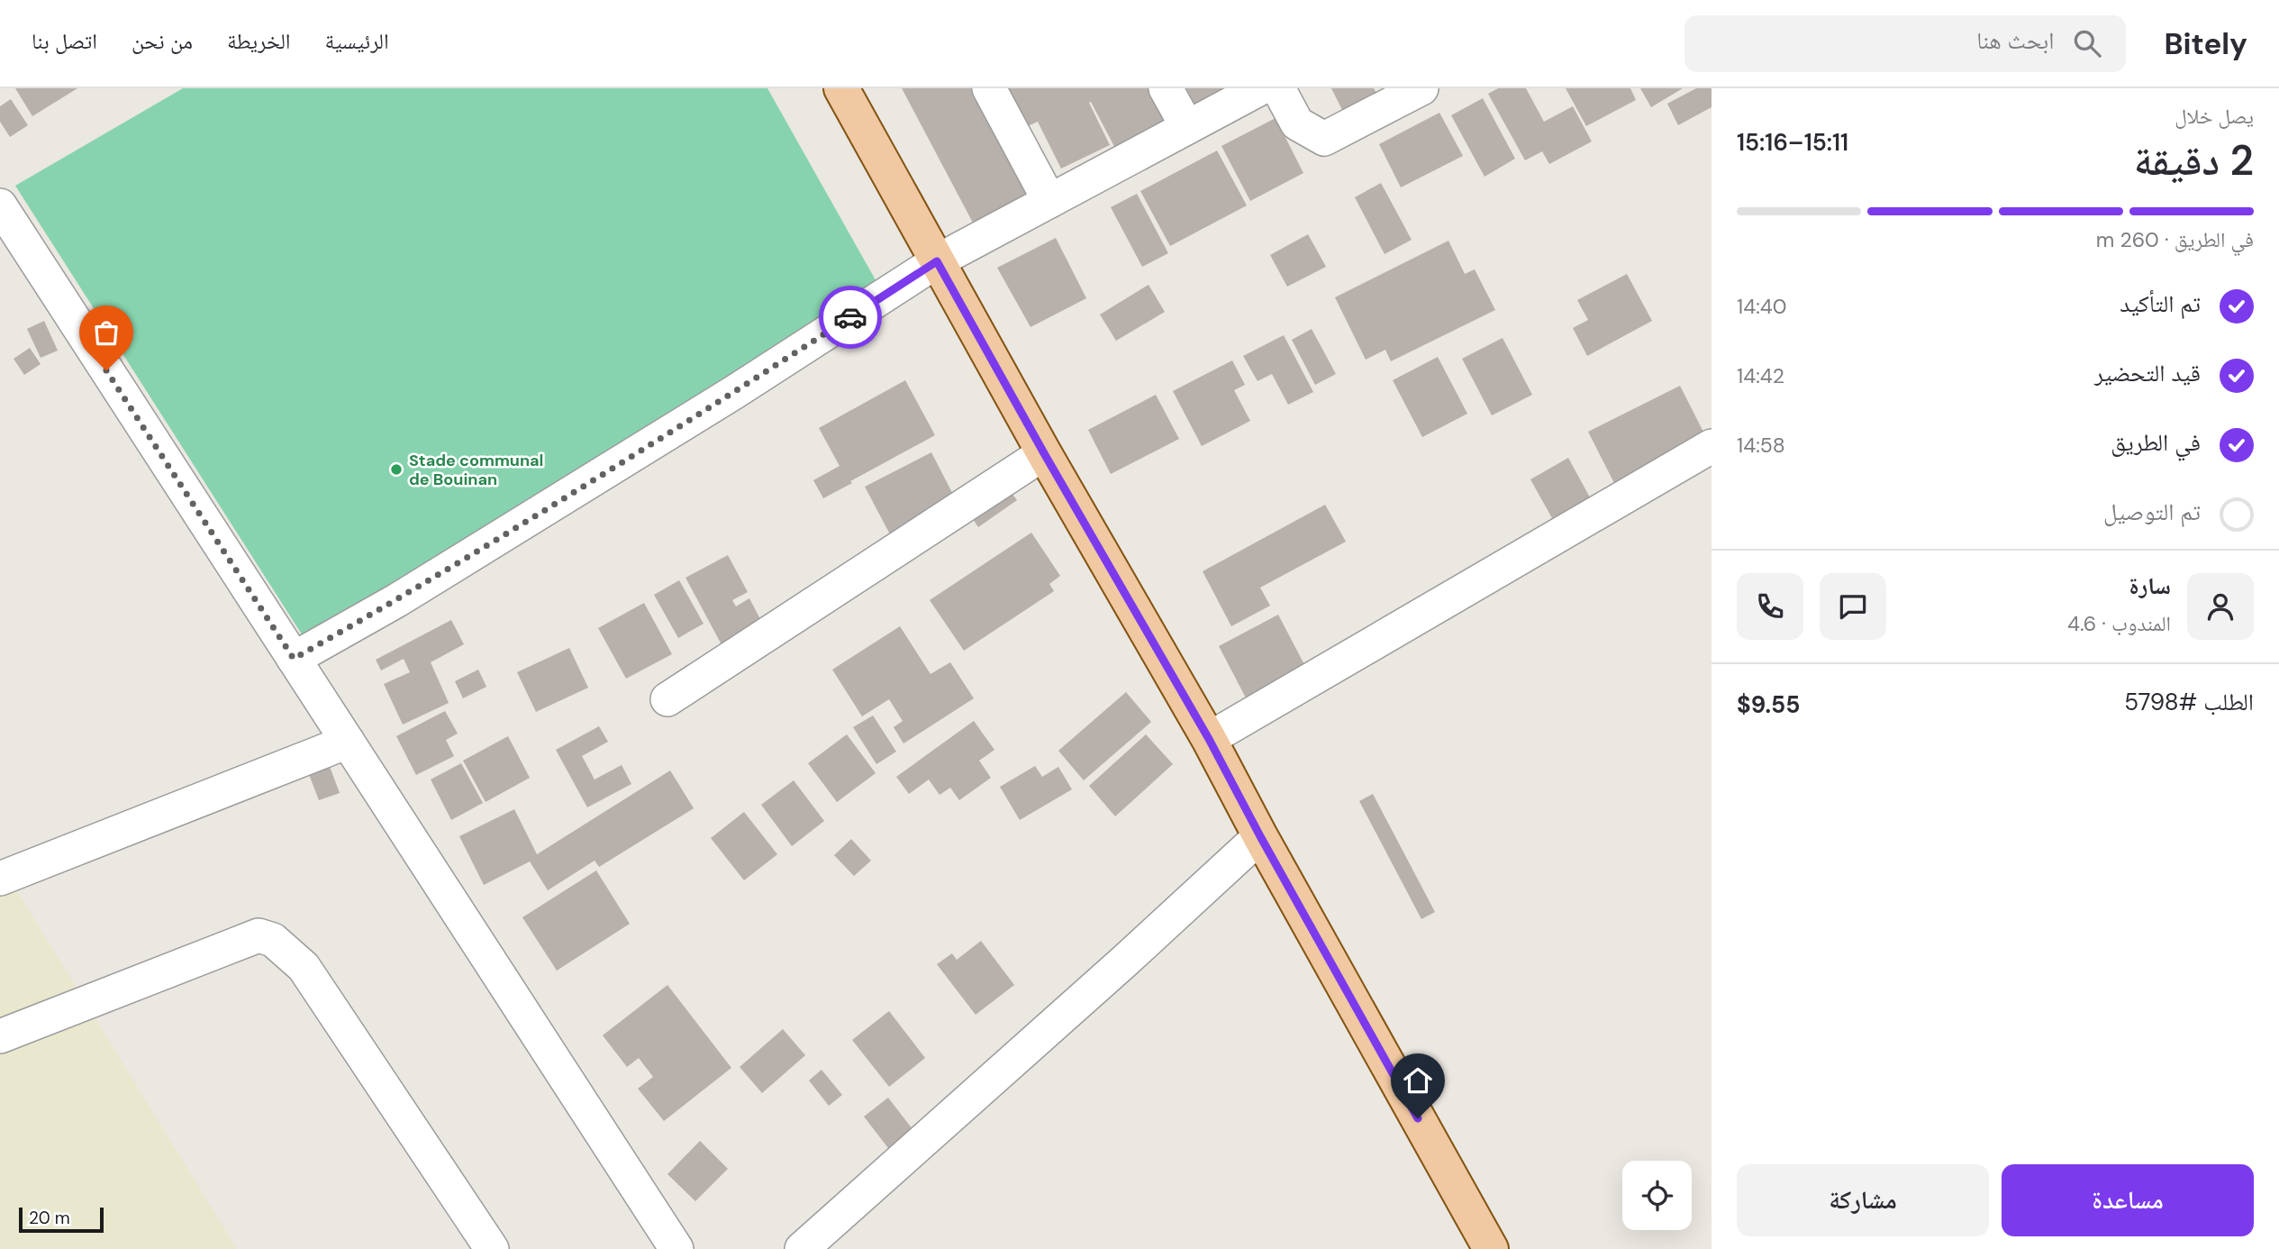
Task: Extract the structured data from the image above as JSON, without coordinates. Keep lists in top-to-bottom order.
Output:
{
  "places": ["Stade communal de Bouinan"],
  "scale_bar": "20 m",
  "page": {
    "header": "Bitely",
    "search": "ابحث هنا",
    "nav": [
      "الرئيسية",
      "الخريطة",
      "من نحن",
      "اتصل بنا"
    ],
    "heading": ["2 دقيقة", "يصل خلال", "15:11–15:16"],
    "panel": [
      "سارة",
      "المندوب · 4.6",
      "الطلب #5798",
      "$9.55"
    ],
    "bar": "في الطريق · 260 m",
    "list": [
      ["تم التأكيد", "14:40"],
      ["قيد التحضير", "14:42"],
      ["في الطريق", "14:58"],
      "تم التوصيل"
    ],
    "buttons": ["مساعدة", "مشاركة"],
    "scale": "20 m"
  }
}
